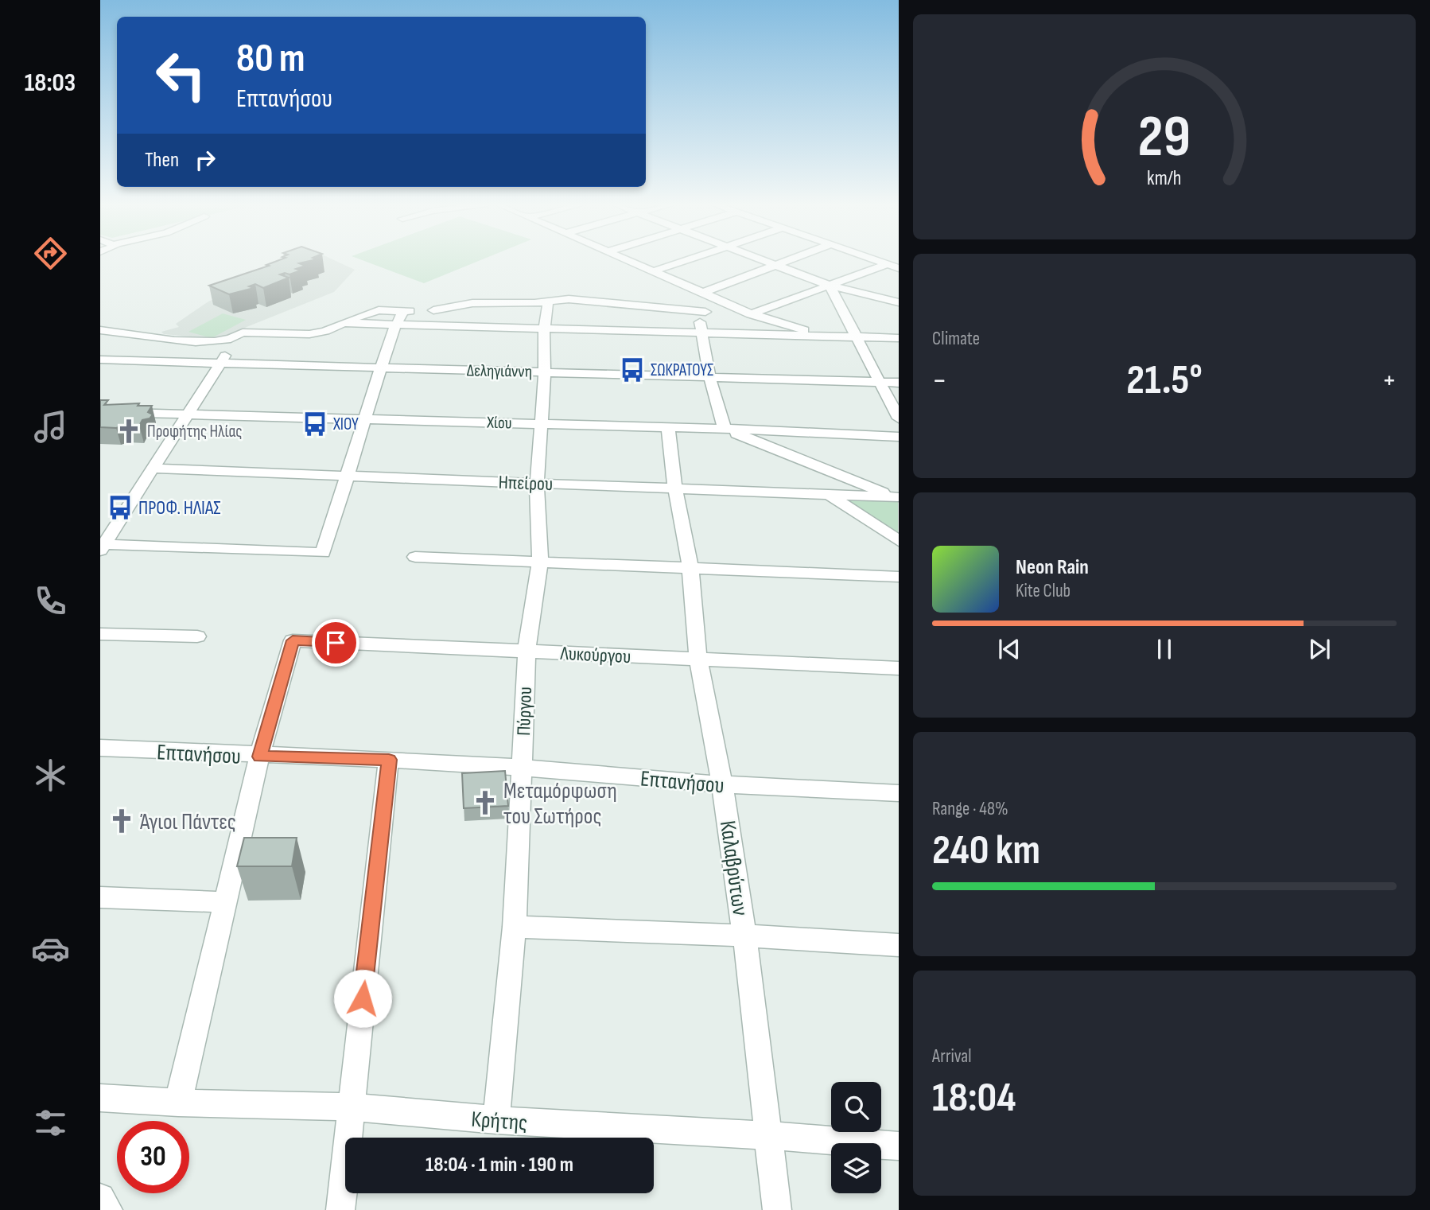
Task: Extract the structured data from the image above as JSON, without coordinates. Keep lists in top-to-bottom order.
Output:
{
  "streets": {
    "street": [
      "Δεληγιάννη",
      "Χίου",
      "Ηπείρου",
      "Λυκούργου",
      "Πύργου",
      "Επτανήσου",
      "Καλαβρύτων",
      "Κρήτης"
    ]
  },
  "crossings": [
    ["Δεληγιάννη", "Πύργου"],
    ["Χίου", "Πύργου"],
    ["Χίου", "Καλαβρύτων"],
    ["Ηπείρου", "Πύργου"],
    ["Ηπείρου", "Καλαβρύτων"],
    ["Λυκούργου", "Πύργου"],
    ["Λυκούργου", "Επτανήσου"],
    ["Λυκούργου", "Καλαβρύτων"],
    ["Πύργου", "Επτανήσου"],
    ["Πύργου", "Κρήτης"],
    ["Επτανήσου", "Καλαβρύτων"],
    ["Καλαβρύτων", "Κρήτης"]
  ],
  "places": {
    "bus stop": ["ΣΩΚΡΑΤΟΥΣ", "ΧΙΟΥ", "ΠΡΟΦ. ΗΛΙΑΣ"],
    "church": ["Προφήτης Ηλίας", "Μεταμόρφωση του Σωτήρος", "Άγιοι Πάντες"]
  },
  "page": {
    "tabs": "18:03",
    "turn": ["80 m", "Επτανήσου"],
    "then": "Then",
    "tile": [
      "Climate",
      ["Range · 48%", "240 km"],
      ["Arrival", "18:04"]
    ],
    "heat": ["−", "21.5°", "+"],
    "song": ["Neon Rain", "Kite Club"],
    "limit": "30",
    "trip": "18:04 · 1 min · 190 m",
    "gauge": ["29", "km/h"]
  }
}
